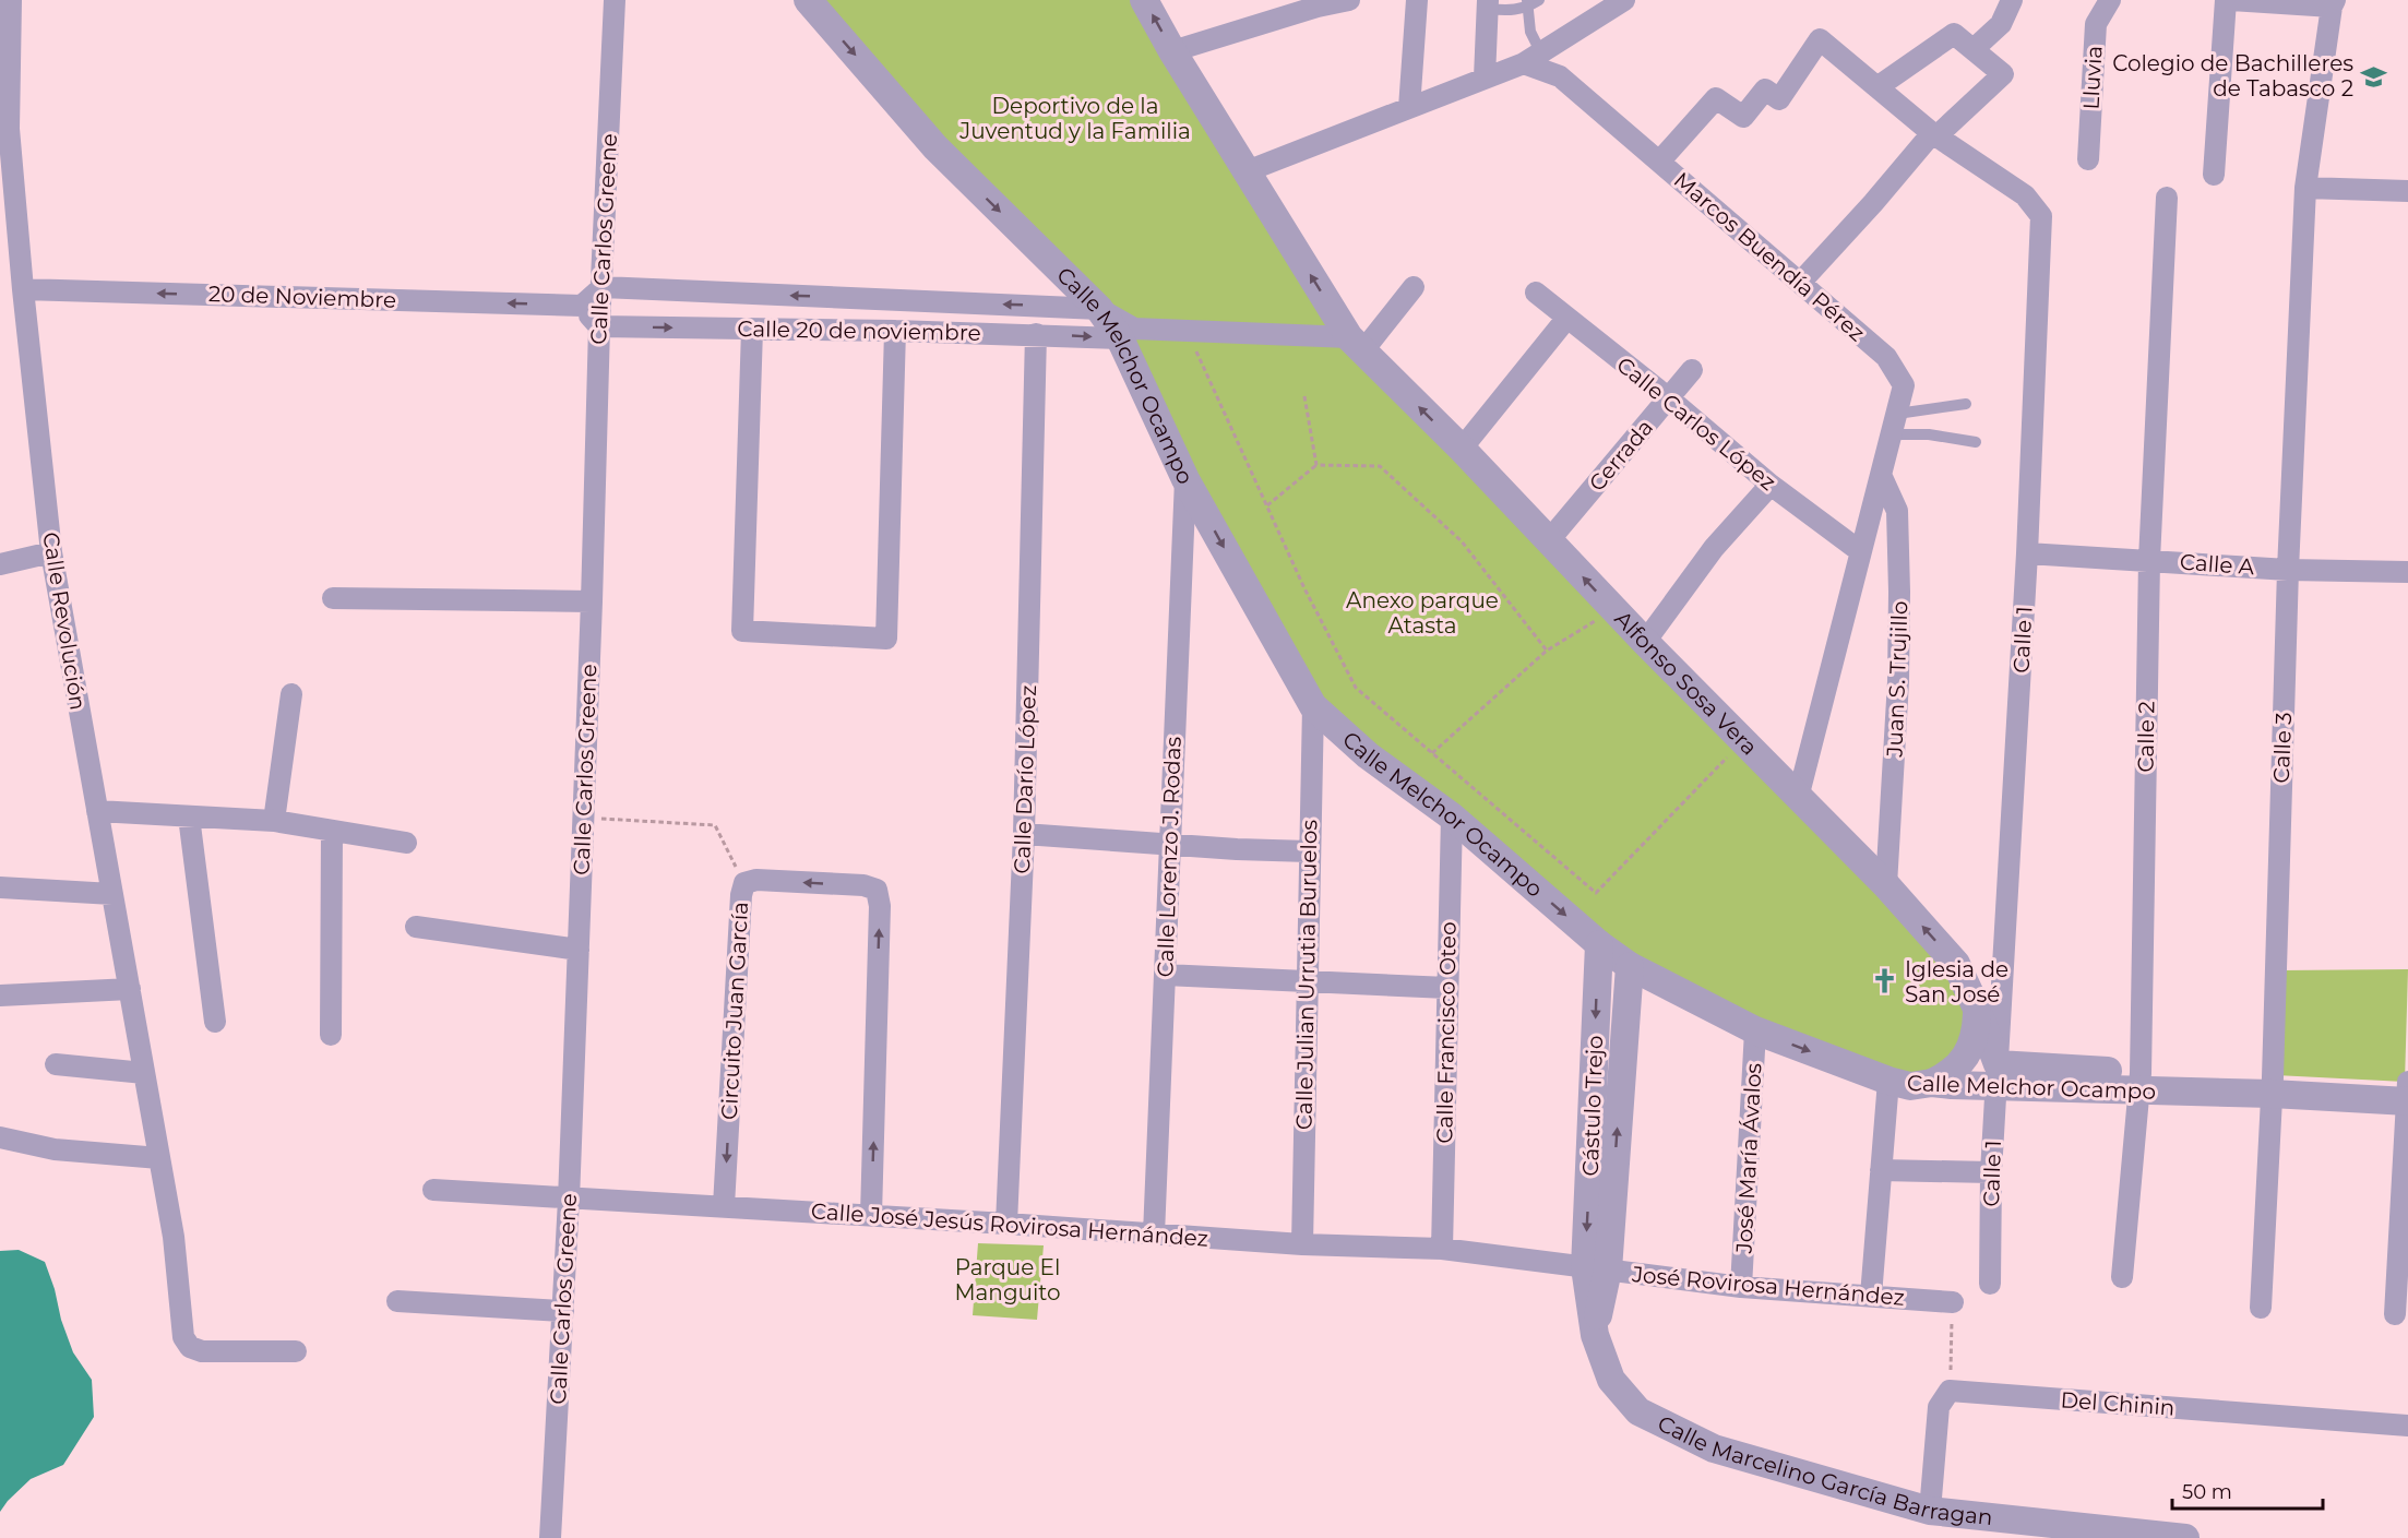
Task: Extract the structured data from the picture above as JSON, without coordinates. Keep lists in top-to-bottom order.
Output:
{
  "streets": {
    "street": [
      "Lluvia",
      "Calle Carlos Greene",
      "Marcos Buendía Pérez",
      "20 de Noviembre",
      "Calle 20 de noviembre",
      "Calle Melchor Ocampo",
      "Calle Carlos López",
      "Cerrada",
      "Calle A",
      "Calle Revolución",
      "Calle 1",
      "Juan S. Trujillo",
      "Alfonso Sosa Vera",
      "Calle 2",
      "Calle 3",
      "Calle Darío López",
      "Calle Lorenzo J. Rodas",
      "Calle Julian Urrutia Buruelos",
      "Circuito Juan García",
      "Calle Francisco Oteo",
      "Cástulo Trejo",
      "José María Ávalos",
      "Calle José Jesús Rovirosa Hernández",
      "José Rovirosa Hernández",
      "Del Chinin",
      "Calle Marcelino García Barragan"
    ]
  },
  "crossings": [
    ["Calle Carlos Greene", "Calle 20 de noviembre"],
    ["Calle Carlos Greene", "Calle José Jesús Rovirosa Hernández"],
    ["Marcos Buendía Pérez", "Calle Carlos López"],
    ["Marcos Buendía Pérez", "Juan S. Trujillo"],
    ["Marcos Buendía Pérez", "Alfonso Sosa Vera"],
    ["20 de Noviembre", "Calle Revolución"],
    ["Calle 20 de noviembre", "Calle Melchor Ocampo"],
    ["Calle 20 de noviembre", "Calle Darío López"],
    ["Calle Melchor Ocampo", "Calle 1"],
    ["Calle Melchor Ocampo", "Alfonso Sosa Vera"],
    ["Calle Melchor Ocampo", "Calle 2"],
    ["Calle Melchor Ocampo", "Calle 3"],
    ["Calle Melchor Ocampo", "Calle Lorenzo J. Rodas"],
    ["Calle Melchor Ocampo", "Calle Julian Urrutia Buruelos"],
    ["Calle Melchor Ocampo", "Calle Francisco Oteo"],
    ["Calle Melchor Ocampo", "Cástulo Trejo"],
    ["Calle Melchor Ocampo", "José María Ávalos"],
    ["Calle Carlos López", "Cerrada"],
    ["Cerrada", "Alfonso Sosa Vera"],
    ["Calle A", "Calle 1"],
    ["Calle A", "Calle 2"],
    ["Calle A", "Calle 3"],
    ["Calle 1", "Alfonso Sosa Vera"],
    ["Juan S. Trujillo", "Alfonso Sosa Vera"],
    ["Calle Darío López", "Calle José Jesús Rovirosa Hernández"],
    ["Calle Lorenzo J. Rodas", "Calle José Jesús Rovirosa Hernández"],
    ["Calle Julian Urrutia Buruelos", "Calle José Jesús Rovirosa Hernández"],
    ["Circuito Juan García", "Calle José Jesús Rovirosa Hernández"],
    ["Calle Francisco Oteo", "Calle José Jesús Rovirosa Hernández"],
    ["Cástulo Trejo", "Calle José Jesús Rovirosa Hernández"],
    ["Cástulo Trejo", "José Rovirosa Hernández"],
    ["Cástulo Trejo", "Calle Marcelino García Barragan"],
    ["José María Ávalos", "José Rovirosa Hernández"],
    ["Calle José Jesús Rovirosa Hernández", "José Rovirosa Hernández"],
    ["Calle José Jesús Rovirosa Hernández", "Calle Marcelino García Barragan"],
    ["José Rovirosa Hernández", "Calle Marcelino García Barragan"]
  ],
  "one_way": ["20 de Noviembre", "Calle Melchor Ocampo", "Alfonso Sosa Vera"],
  "parks": ["Deportivo de la Juventud y la Familia", "Anexo parque Atasta", "Parque El Manguito"],
  "places": {
    "school or university": ["Colegio de Bachilleres de Tabasco 2"],
    "church": ["Iglesia de San José"]
  },
  "scale_bar": "50 m"
}
